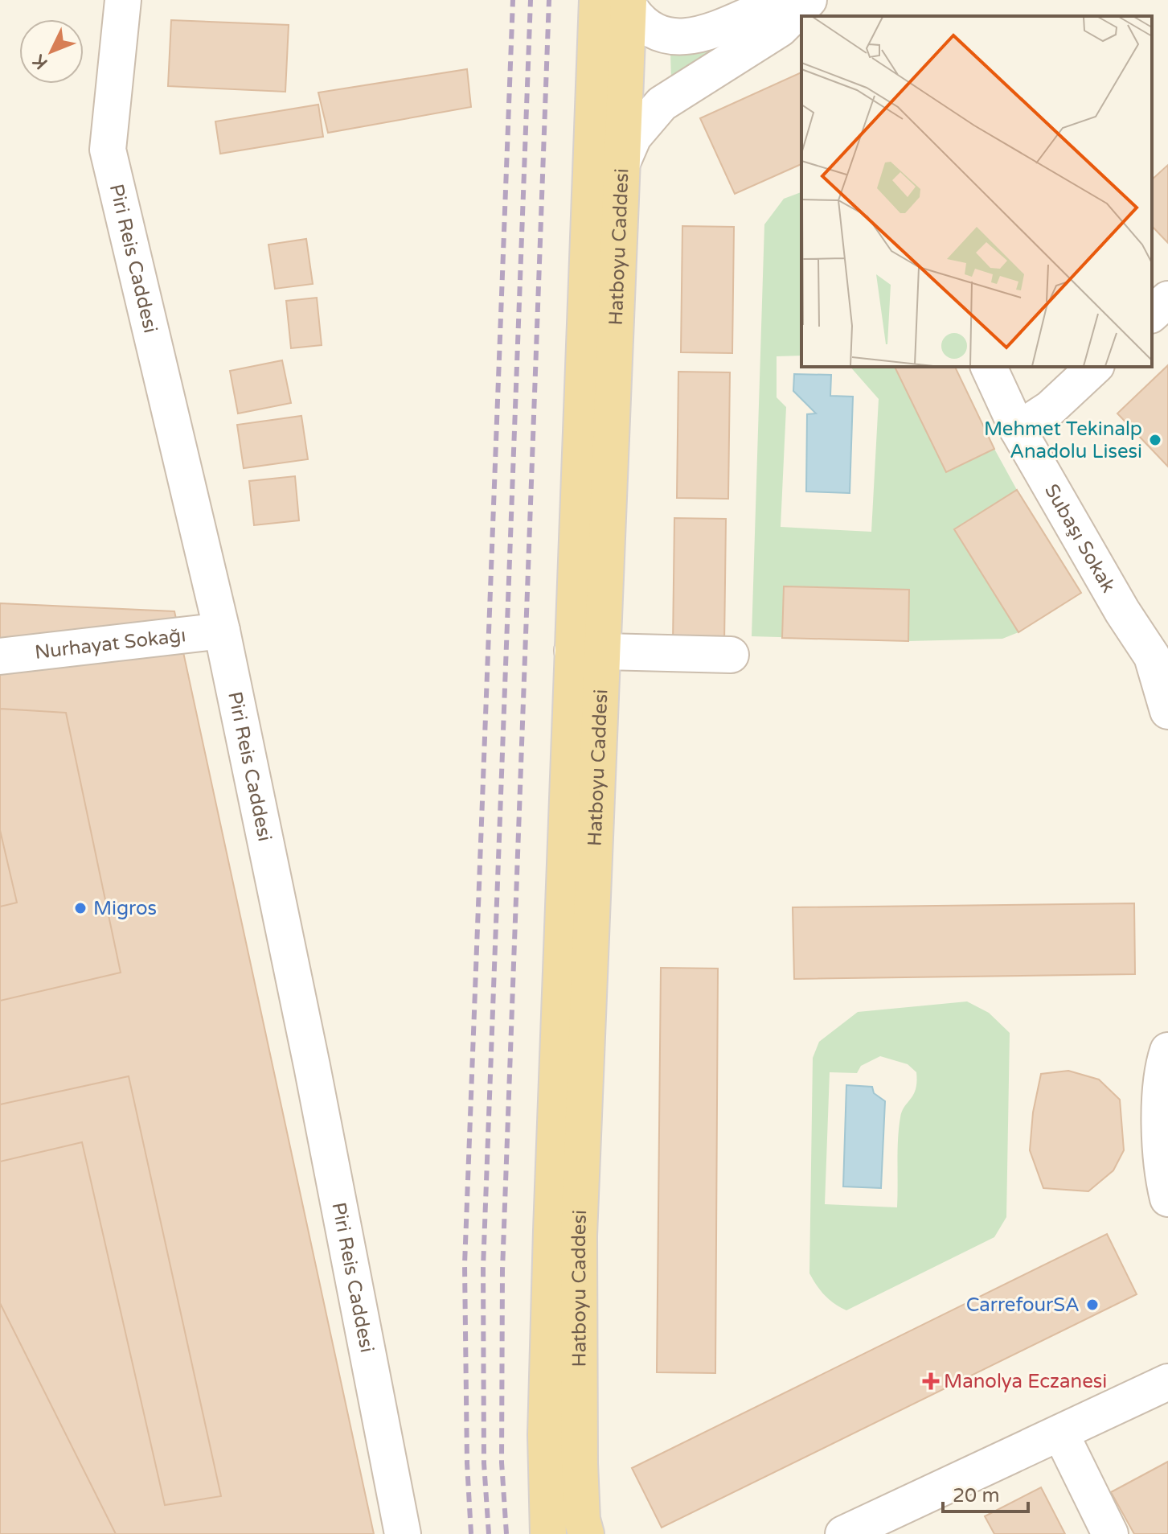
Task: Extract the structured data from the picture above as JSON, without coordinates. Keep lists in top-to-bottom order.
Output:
{
  "streets": {
    "main road": ["Hatboyu Caddesi"],
    "street": ["Piri Reis Caddesi", "Subaşı Sokak", "Nurhayat Sokağı"]
  },
  "crossings": [
    ["Piri Reis Caddesi", "Nurhayat Sokağı"]
  ],
  "places": {
    "other": ["Mehmet Tekinalp Anadolu Lisesi", "Migros", "CarrefourSA"],
    "health": ["Manolya Eczanesi"]
  },
  "scale_bar": "20 m",
  "north": "bottom left"
}
